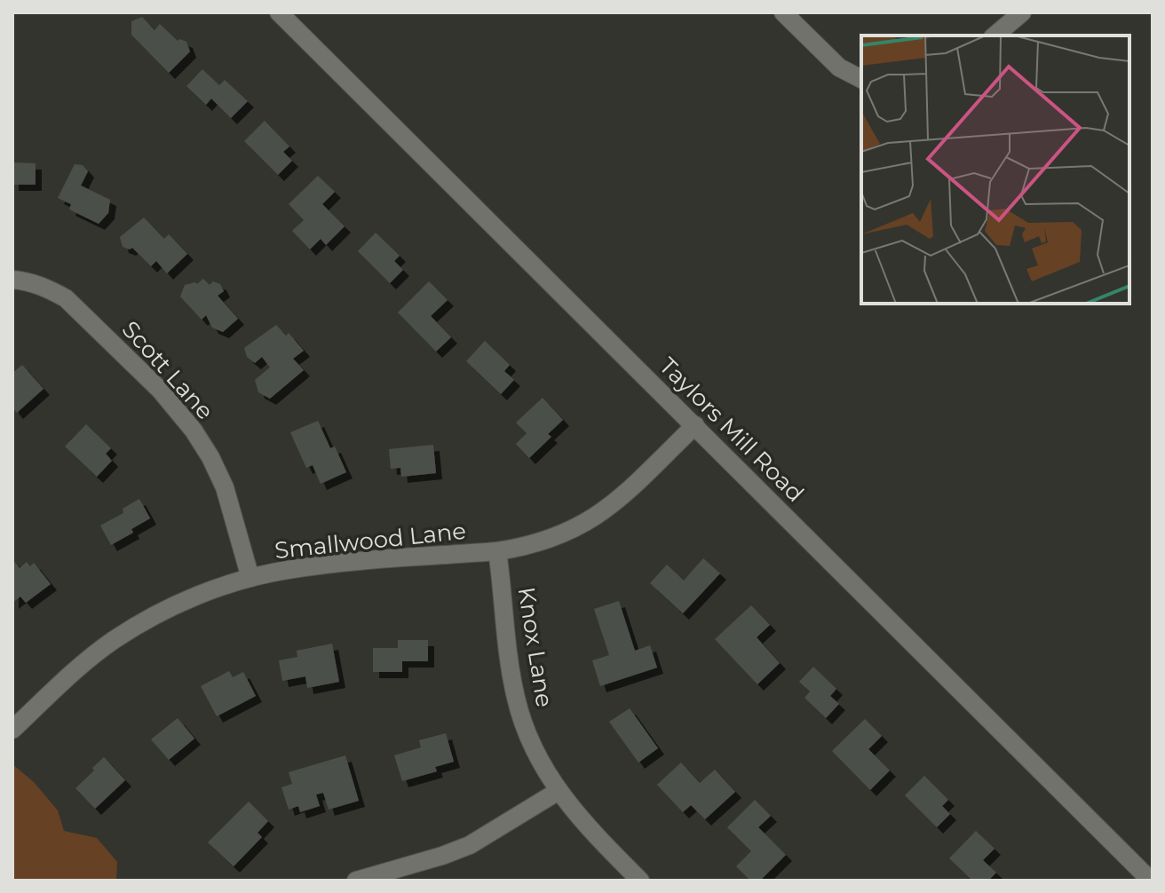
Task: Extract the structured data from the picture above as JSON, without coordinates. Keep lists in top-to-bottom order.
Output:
{
  "streets": {
    "street": [
      "Scott Lane",
      "Taylors Mill Road",
      "Smallwood Lane",
      "Knox Lane"
    ]
  },
  "crossings": [
    ["Scott Lane", "Smallwood Lane"],
    ["Taylors Mill Road", "Smallwood Lane"],
    ["Smallwood Lane", "Knox Lane"]
  ]
}
